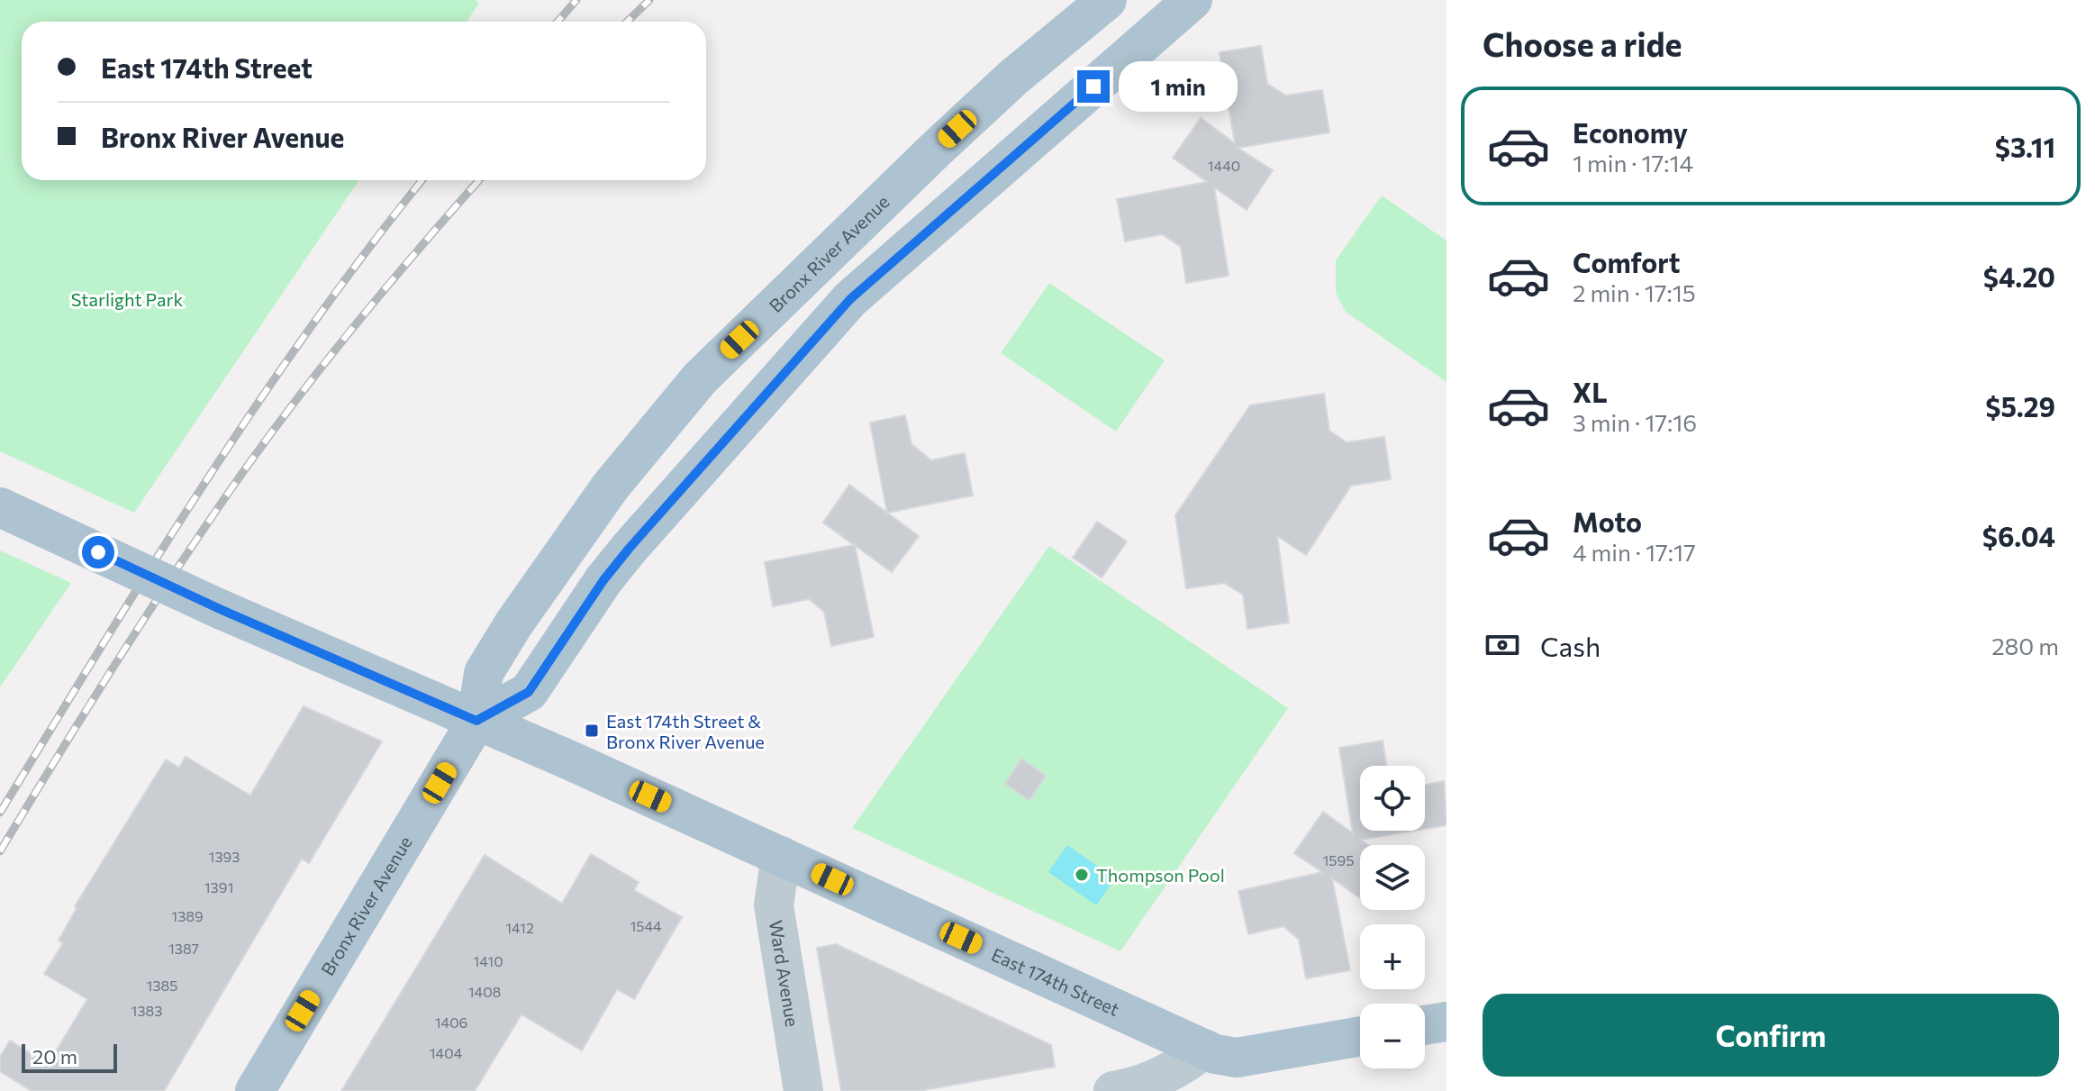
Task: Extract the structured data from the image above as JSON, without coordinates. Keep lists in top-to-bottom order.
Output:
{
  "streets": {
    "main road": ["Bronx River Avenue", "East 174th Street"],
    "street": ["Ward Avenue"]
  },
  "crossings": [
    ["Bronx River Avenue", "East 174th Street"],
    ["Ward Avenue", "East 174th Street"]
  ],
  "parks": ["Starlight Park"],
  "places": {
    "transit": ["East 174th Street & Bronx River Avenue"],
    "other": ["Thompson Pool"]
  },
  "house_numbers": [
    "1440",
    "1393",
    "1595",
    "1391",
    "1389",
    "1544",
    "1412",
    "1387",
    "1410",
    "1385",
    "1408",
    "1383",
    "1406",
    "1404"
  ],
  "scale_bar": "20 m",
  "page": {
    "heading": "Choose a ride",
    "banner": ["East 174th Street", "Bronx River Avenue"],
    "bubble": "1 min",
    "list": [
      {
        "name": "Economy",
        "note": "1 min · 17:14",
        "value": "$3.11"
      },
      {
        "name": "Comfort",
        "note": "2 min · 17:15",
        "value": "$4.20"
      },
      {
        "name": "XL",
        "note": "3 min · 17:16",
        "value": "$5.29"
      },
      {
        "name": "Moto",
        "note": "4 min · 17:17",
        "value": "$6.04"
      }
    ],
    "pay": ["Cash", "280 m"],
    "map_buttons": ["+", "−"],
    "buttons": "Confirm",
    "scale": "20 m"
  }
}
